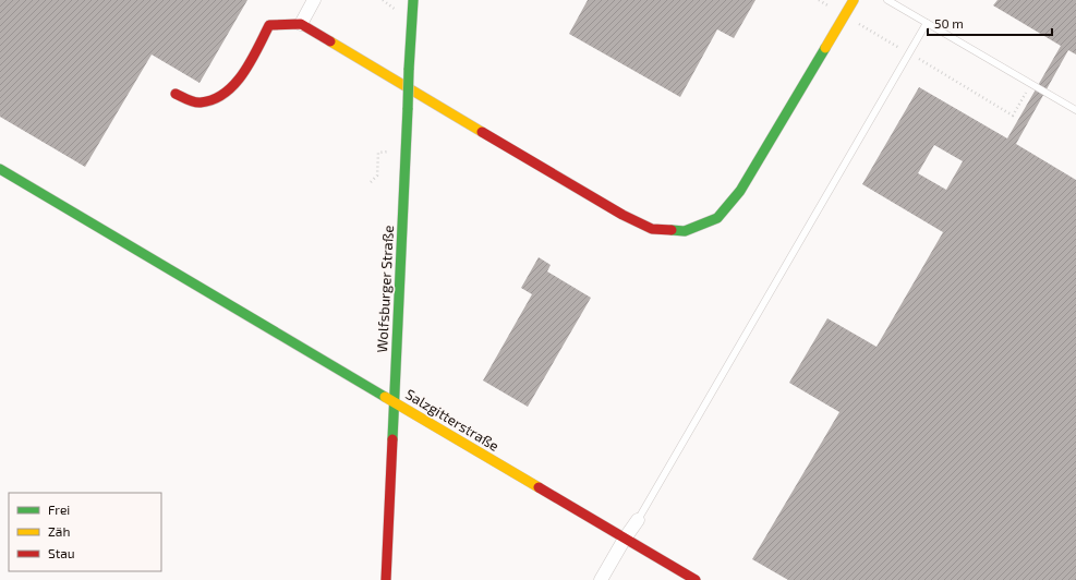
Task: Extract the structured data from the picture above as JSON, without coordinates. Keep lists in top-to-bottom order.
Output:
{
  "streets": {
    "street": ["Wolfsburger Straße", "Salzgitterstraße"]
  },
  "crossings": [
    ["Wolfsburger Straße", "Salzgitterstraße"]
  ],
  "legend": ["Frei", "Zäh", "Stau"],
  "scale_bar": "50 m"
}
